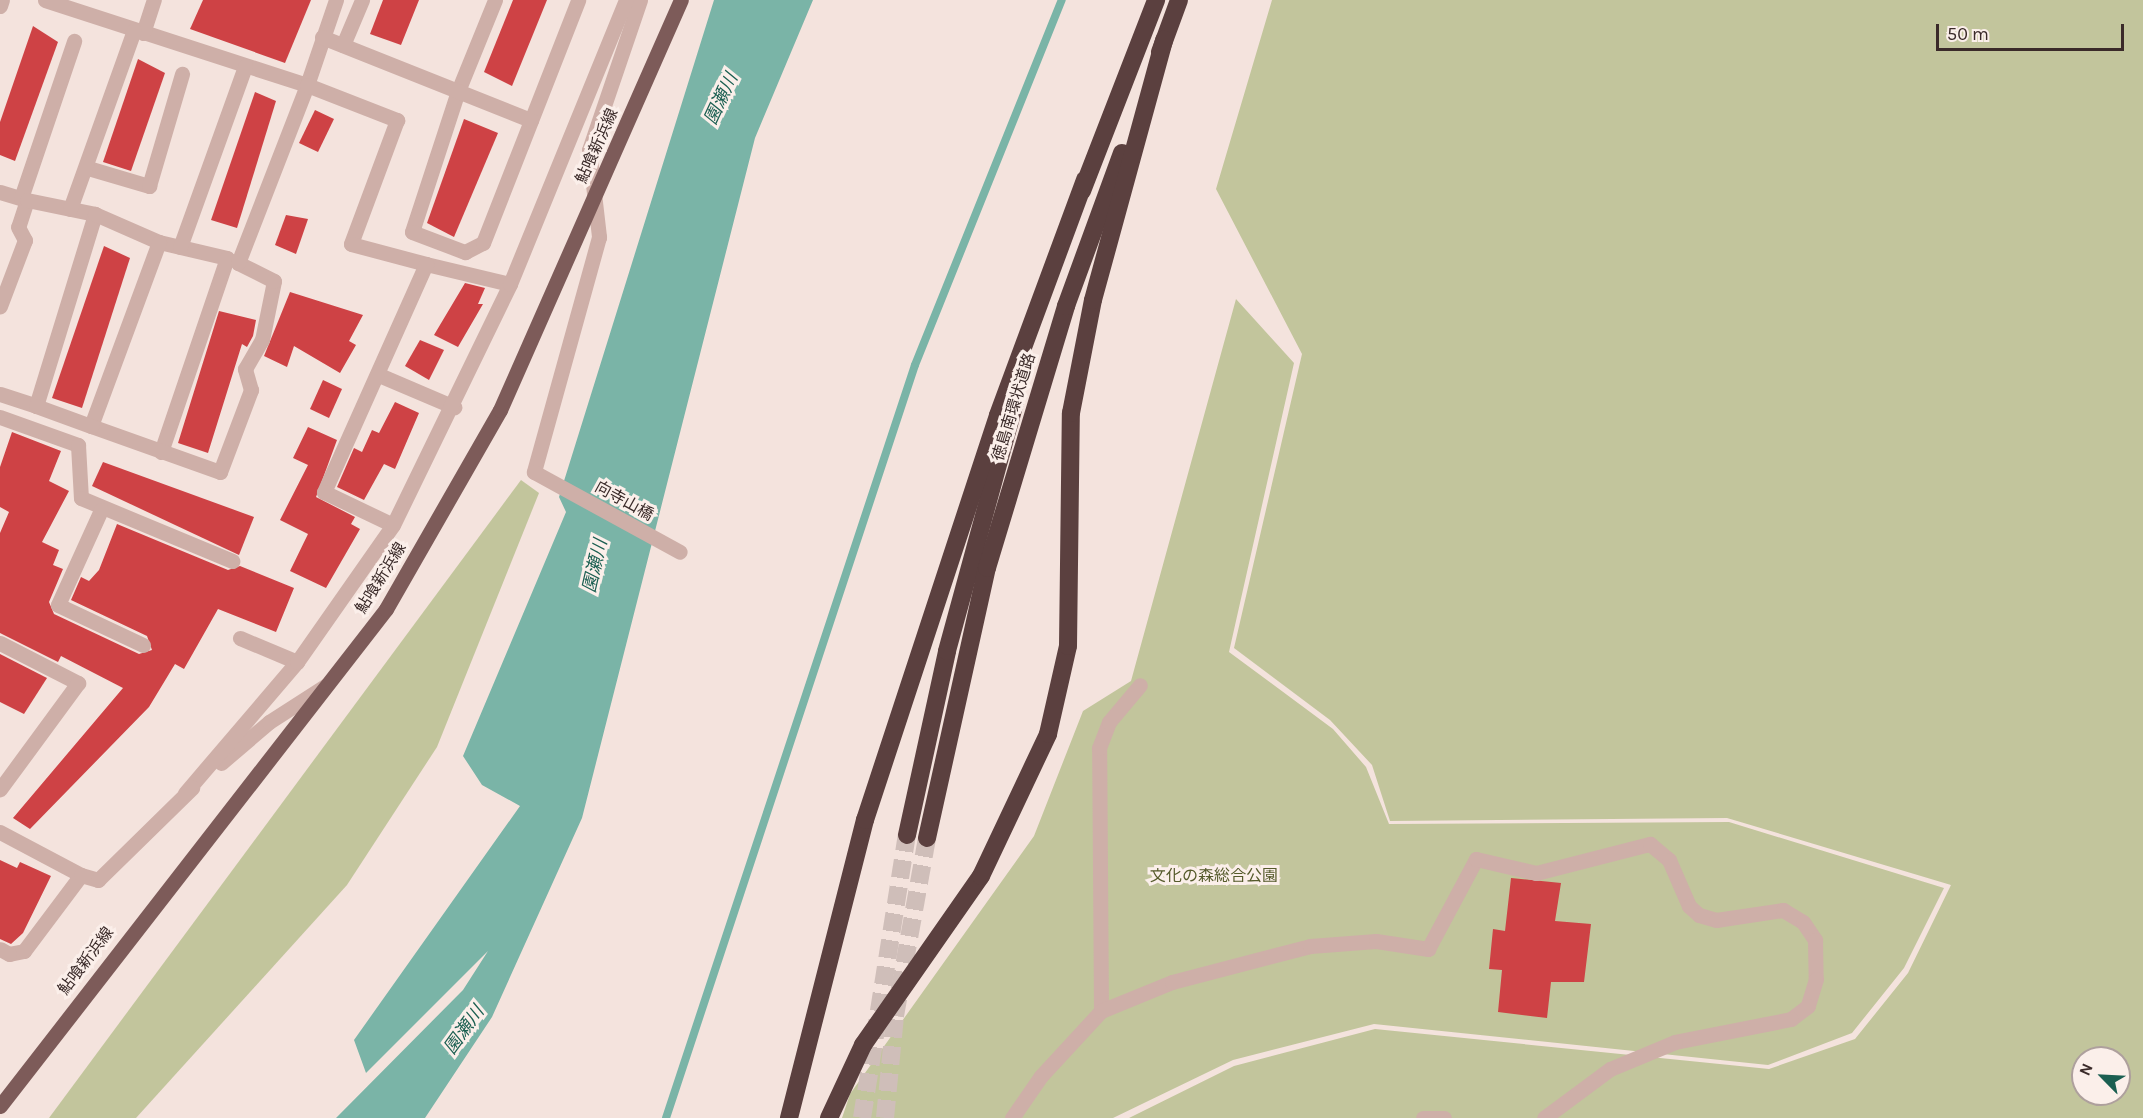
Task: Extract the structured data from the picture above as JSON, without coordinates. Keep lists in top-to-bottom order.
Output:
{
  "streets": {
    "highway": ["徳島南環状道路"],
    "main road": ["鮎喰新浜線"],
    "street": ["向寺山橋"]
  },
  "crossings": [
    ["鮎喰新浜線", "向寺山橋"]
  ],
  "water": ["園瀬川"],
  "parks": ["文化の森総合公園"],
  "scale_bar": "50 m",
  "north": "top left"
}
